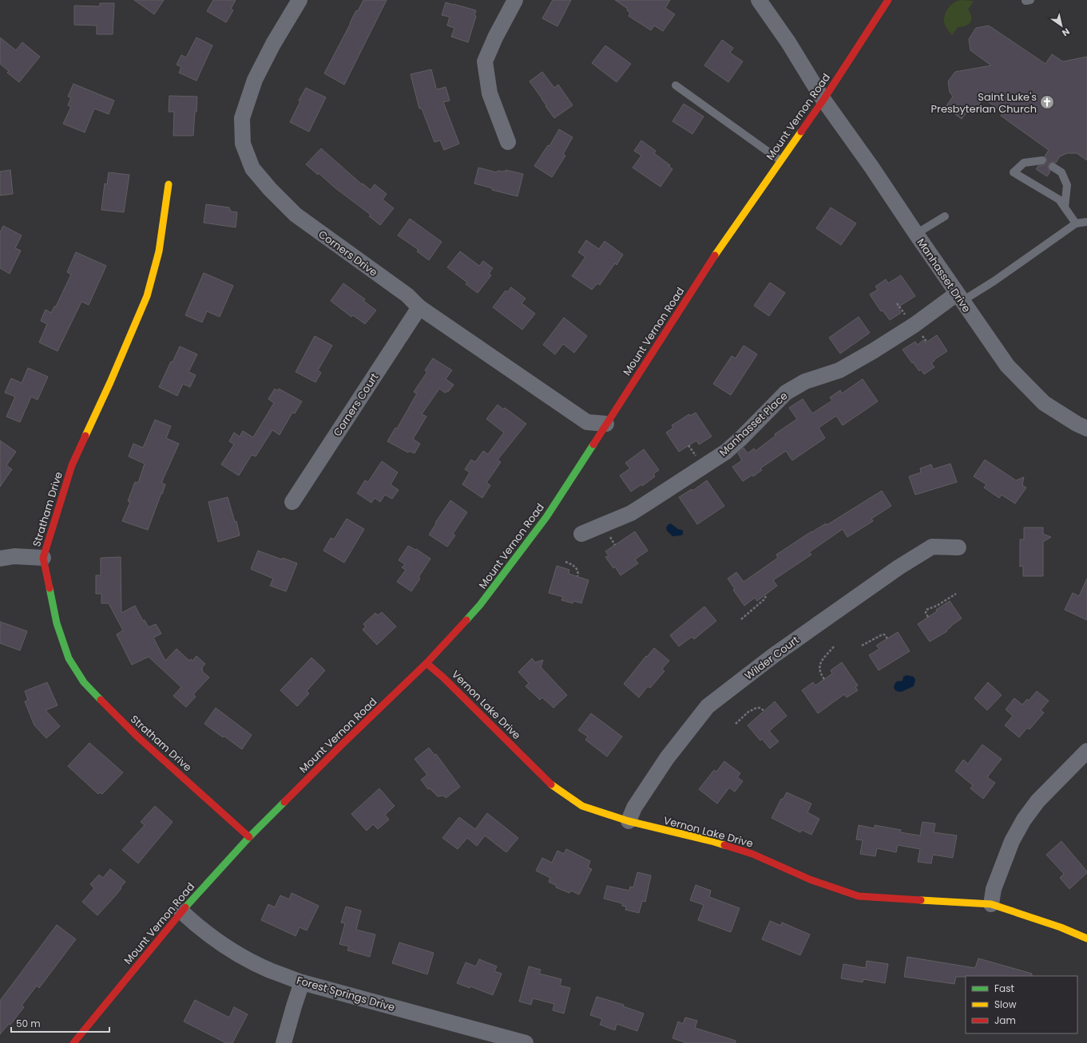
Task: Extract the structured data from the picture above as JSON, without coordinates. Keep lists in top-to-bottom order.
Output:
{
  "streets": {
    "street": [
      "Mount Vernon Road",
      "Corners Drive",
      "Manhasset Drive",
      "Corners Court",
      "Manhasset Place",
      "Stratham Drive",
      "Wilder Court",
      "Vernon Lake Drive",
      "Forest Springs Drive"
    ]
  },
  "crossings": [
    ["Mount Vernon Road", "Corners Drive"],
    ["Mount Vernon Road", "Manhasset Drive"],
    ["Mount Vernon Road", "Stratham Drive"],
    ["Mount Vernon Road", "Vernon Lake Drive"],
    ["Mount Vernon Road", "Forest Springs Drive"],
    ["Corners Drive", "Corners Court"],
    ["Manhasset Drive", "Manhasset Place"],
    ["Wilder Court", "Vernon Lake Drive"]
  ],
  "places": {
    "church": ["Saint Luke's Presbyterian Church"]
  },
  "legend": ["Fast", "Slow", "Jam"],
  "scale_bar": "50 m",
  "north": "bottom right"
}
